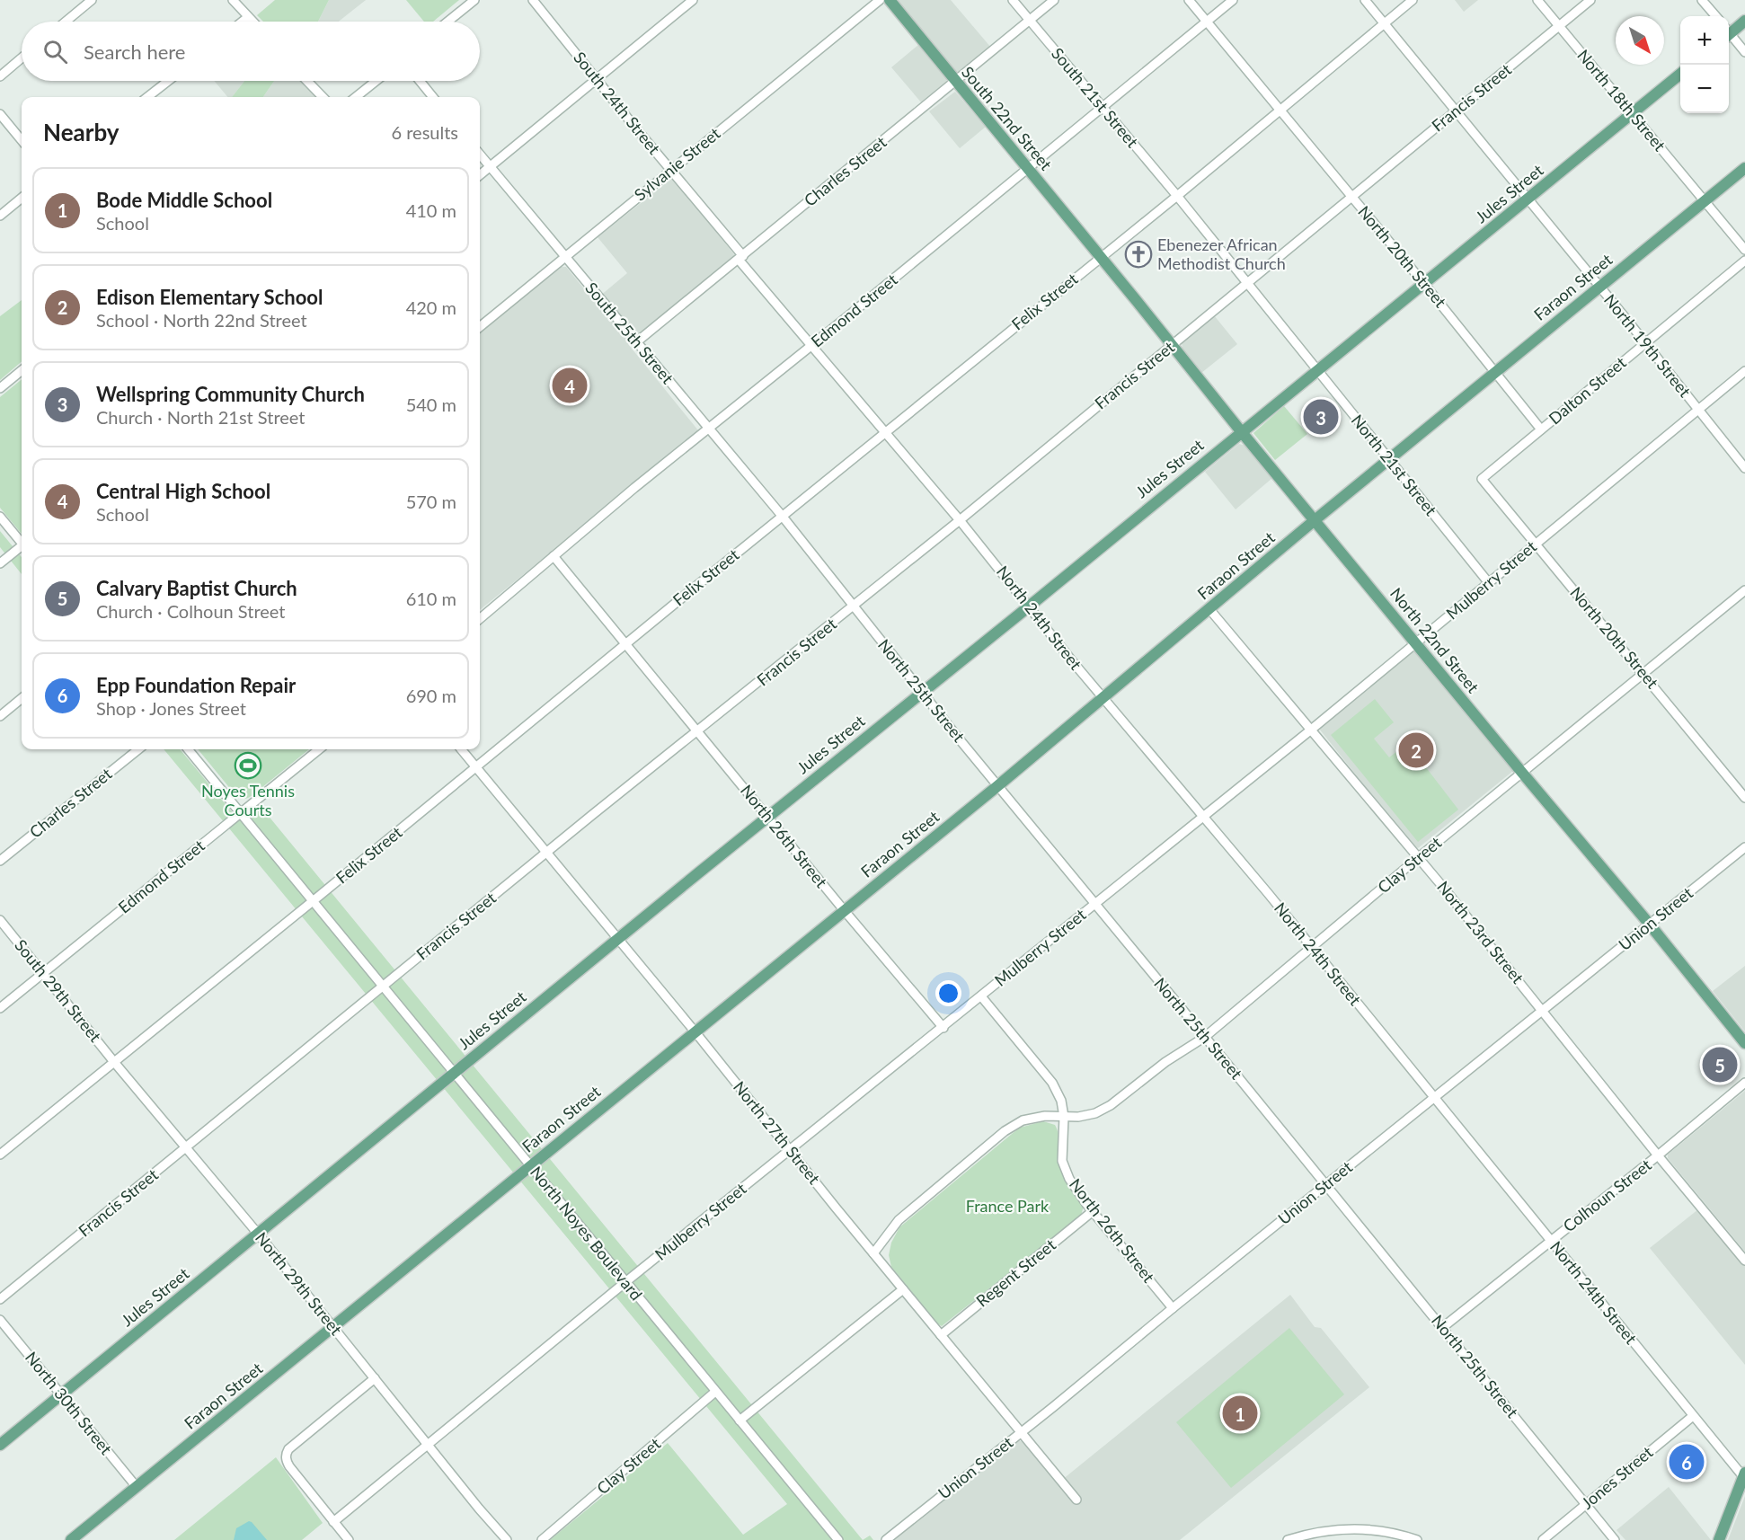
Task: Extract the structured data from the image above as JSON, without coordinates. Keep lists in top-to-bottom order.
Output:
{
  "streets": {
    "main road": [
      "South 22nd Street",
      "Jules Street",
      "Faraon Street",
      "North 22nd Street"
    ],
    "street": [
      "South 21st Street",
      "Francis Street",
      "North 18th Street",
      "South 24th Street",
      "Sylvanie Street",
      "Charles Street",
      "North 20th Street",
      "Felix Street",
      "Edmond Street",
      "South 25th Street",
      "North 19th Street",
      "Dalton Street",
      "North 21st Street",
      "Mulberry Street",
      "North 24th Street",
      "North 25th Street",
      "North 26th Street",
      "Clay Street",
      "Union Street",
      "North 23rd Street",
      "South 29th Street",
      "North 27th Street",
      "Colhoun Street",
      "North Noyes Boulevard",
      "Regent Street",
      "North 29th Street",
      "North 30th Street",
      "Jones Street"
    ]
  },
  "crossings": [
    ["South 21st Street", "Charles Street"],
    ["South 21st Street", "Felix Street"],
    ["South 21st Street", "Edmond Street"],
    ["South 21st Street", "North 21st Street"],
    ["Francis Street", "North 18th Street"],
    ["Francis Street", "North 20th Street"],
    ["Francis Street", "North 19th Street"],
    ["Francis Street", "North 21st Street"],
    ["Francis Street", "North 24th Street"],
    ["Francis Street", "North 22nd Street"],
    ["Francis Street", "North 25th Street"],
    ["Francis Street", "North 26th Street"],
    ["Francis Street", "North 27th Street"],
    ["Francis Street", "North Noyes Boulevard"],
    ["Francis Street", "North 29th Street"],
    ["North 18th Street", "Jules Street"],
    ["North 18th Street", "Faraon Street"],
    ["South 24th Street", "Sylvanie Street"],
    ["South 24th Street", "Charles Street"],
    ["South 24th Street", "Felix Street"],
    ["South 24th Street", "Edmond Street"],
    ["South 24th Street", "North 24th Street"],
    ["South 22nd Street", "Charles Street"],
    ["South 22nd Street", "Felix Street"],
    ["South 22nd Street", "Edmond Street"],
    ["South 22nd Street", "North 22nd Street"],
    ["Sylvanie Street", "South 25th Street"],
    ["Charles Street", "South 25th Street"],
    ["Jules Street", "North 20th Street"],
    ["Jules Street", "North 19th Street"],
    ["Jules Street", "North 21st Street"],
    ["Jules Street", "North 24th Street"],
    ["Jules Street", "North 22nd Street"],
    ["Jules Street", "North 25th Street"],
    ["Jules Street", "North 26th Street"],
    ["Jules Street", "North 27th Street"],
    ["Jules Street", "North Noyes Boulevard"],
    ["Jules Street", "North 29th Street"],
    ["Jules Street", "North 30th Street"],
    ["North 20th Street", "Faraon Street"],
    ["North 20th Street", "Felix Street"],
    ["North 20th Street", "Edmond Street"],
    ["North 20th Street", "Dalton Street"],
    ["North 20th Street", "Mulberry Street"],
    ["North 20th Street", "Clay Street"],
    ["Faraon Street", "North 19th Street"],
    ["Faraon Street", "North 21st Street"],
    ["Faraon Street", "North 24th Street"],
    ["Faraon Street", "North 22nd Street"],
    ["Faraon Street", "North 25th Street"],
    ["Faraon Street", "North 26th Street"],
    ["Faraon Street", "North 23rd Street"],
    ["Faraon Street", "North 27th Street"],
    ["Faraon Street", "North Noyes Boulevard"],
    ["Faraon Street", "North 29th Street"],
    ["Faraon Street", "North 30th Street"],
    ["Felix Street", "South 25th Street"],
    ["Felix Street", "North 19th Street"],
    ["Felix Street", "North 21st Street"],
    ["Felix Street", "North 24th Street"],
    ["Felix Street", "North 22nd Street"],
    ["Felix Street", "North 25th Street"],
    ["Felix Street", "North 26th Street"],
    ["Felix Street", "South 29th Street"],
    ["Felix Street", "North 27th Street"],
    ["Felix Street", "North Noyes Boulevard"],
    ["Felix Street", "North 29th Street"],
    ["Edmond Street", "South 25th Street"],
    ["Edmond Street", "North 26th Street"],
    ["Edmond Street", "South 29th Street"],
    ["Edmond Street", "North Noyes Boulevard"],
    ["South 25th Street", "North 25th Street"],
    ["North 19th Street", "Dalton Street"],
    ["North 19th Street", "Mulberry Street"],
    ["North 21st Street", "Mulberry Street"],
    ["Mulberry Street", "North 24th Street"],
    ["Mulberry Street", "North 22nd Street"],
    ["Mulberry Street", "North 25th Street"],
    ["Mulberry Street", "North 26th Street"],
    ["Mulberry Street", "North 23rd Street"],
    ["Mulberry Street", "North 27th Street"],
    ["Mulberry Street", "North Noyes Boulevard"],
    ["Mulberry Street", "North 29th Street"],
    ["North 24th Street", "Clay Street"],
    ["North 24th Street", "Union Street"],
    ["North 24th Street", "Colhoun Street"],
    ["North 24th Street", "Jones Street"],
    ["North 22nd Street", "Clay Street"],
    ["North 22nd Street", "Union Street"],
    ["North 25th Street", "Clay Street"],
    ["North 25th Street", "Union Street"],
    ["North 25th Street", "Colhoun Street"],
    ["North 25th Street", "Jones Street"],
    ["North 26th Street", "Clay Street"],
    ["North 26th Street", "Union Street"],
    ["North 26th Street", "Regent Street"],
    ["Clay Street", "North 23rd Street"],
    ["Clay Street", "North Noyes Boulevard"],
    ["Union Street", "North 23rd Street"],
    ["Union Street", "North 27th Street"],
    ["North 23rd Street", "Colhoun Street"],
    ["South 29th Street", "North 29th Street"],
    ["North 27th Street", "Regent Street"]
  ],
  "parks": ["France Park"],
  "places": {
    "church": ["Ebenezer African Methodist Church"],
    "sports": ["Noyes Tennis Courts"]
  },
  "north": "bottom right",
  "page": {
    "map_buttons": ["+", "−"],
    "search": "Search here",
    "heading": ["Nearby", "6 results"],
    "list": [
      {
        "mark": "1",
        "name": "Bode Middle School",
        "note": "School",
        "value": "410 m"
      },
      {
        "mark": "2",
        "name": "Edison Elementary School",
        "note": "School · North 22nd Street",
        "value": "420 m"
      },
      {
        "mark": "3",
        "name": "Wellspring Community Church",
        "note": "Church · North 21st Street",
        "value": "540 m"
      },
      {
        "mark": "4",
        "name": "Central High School",
        "note": "School",
        "value": "570 m"
      },
      {
        "mark": "5",
        "name": "Calvary Baptist Church",
        "note": "Church · Colhoun Street",
        "value": "610 m"
      },
      {
        "mark": "6",
        "name": "Epp Foundation Repair",
        "note": "Shop · Jones Street",
        "value": "690 m"
      }
    ],
    "pins": [
      "4",
      "3",
      "2",
      "5",
      "1",
      "6"
    ]
  }
}
